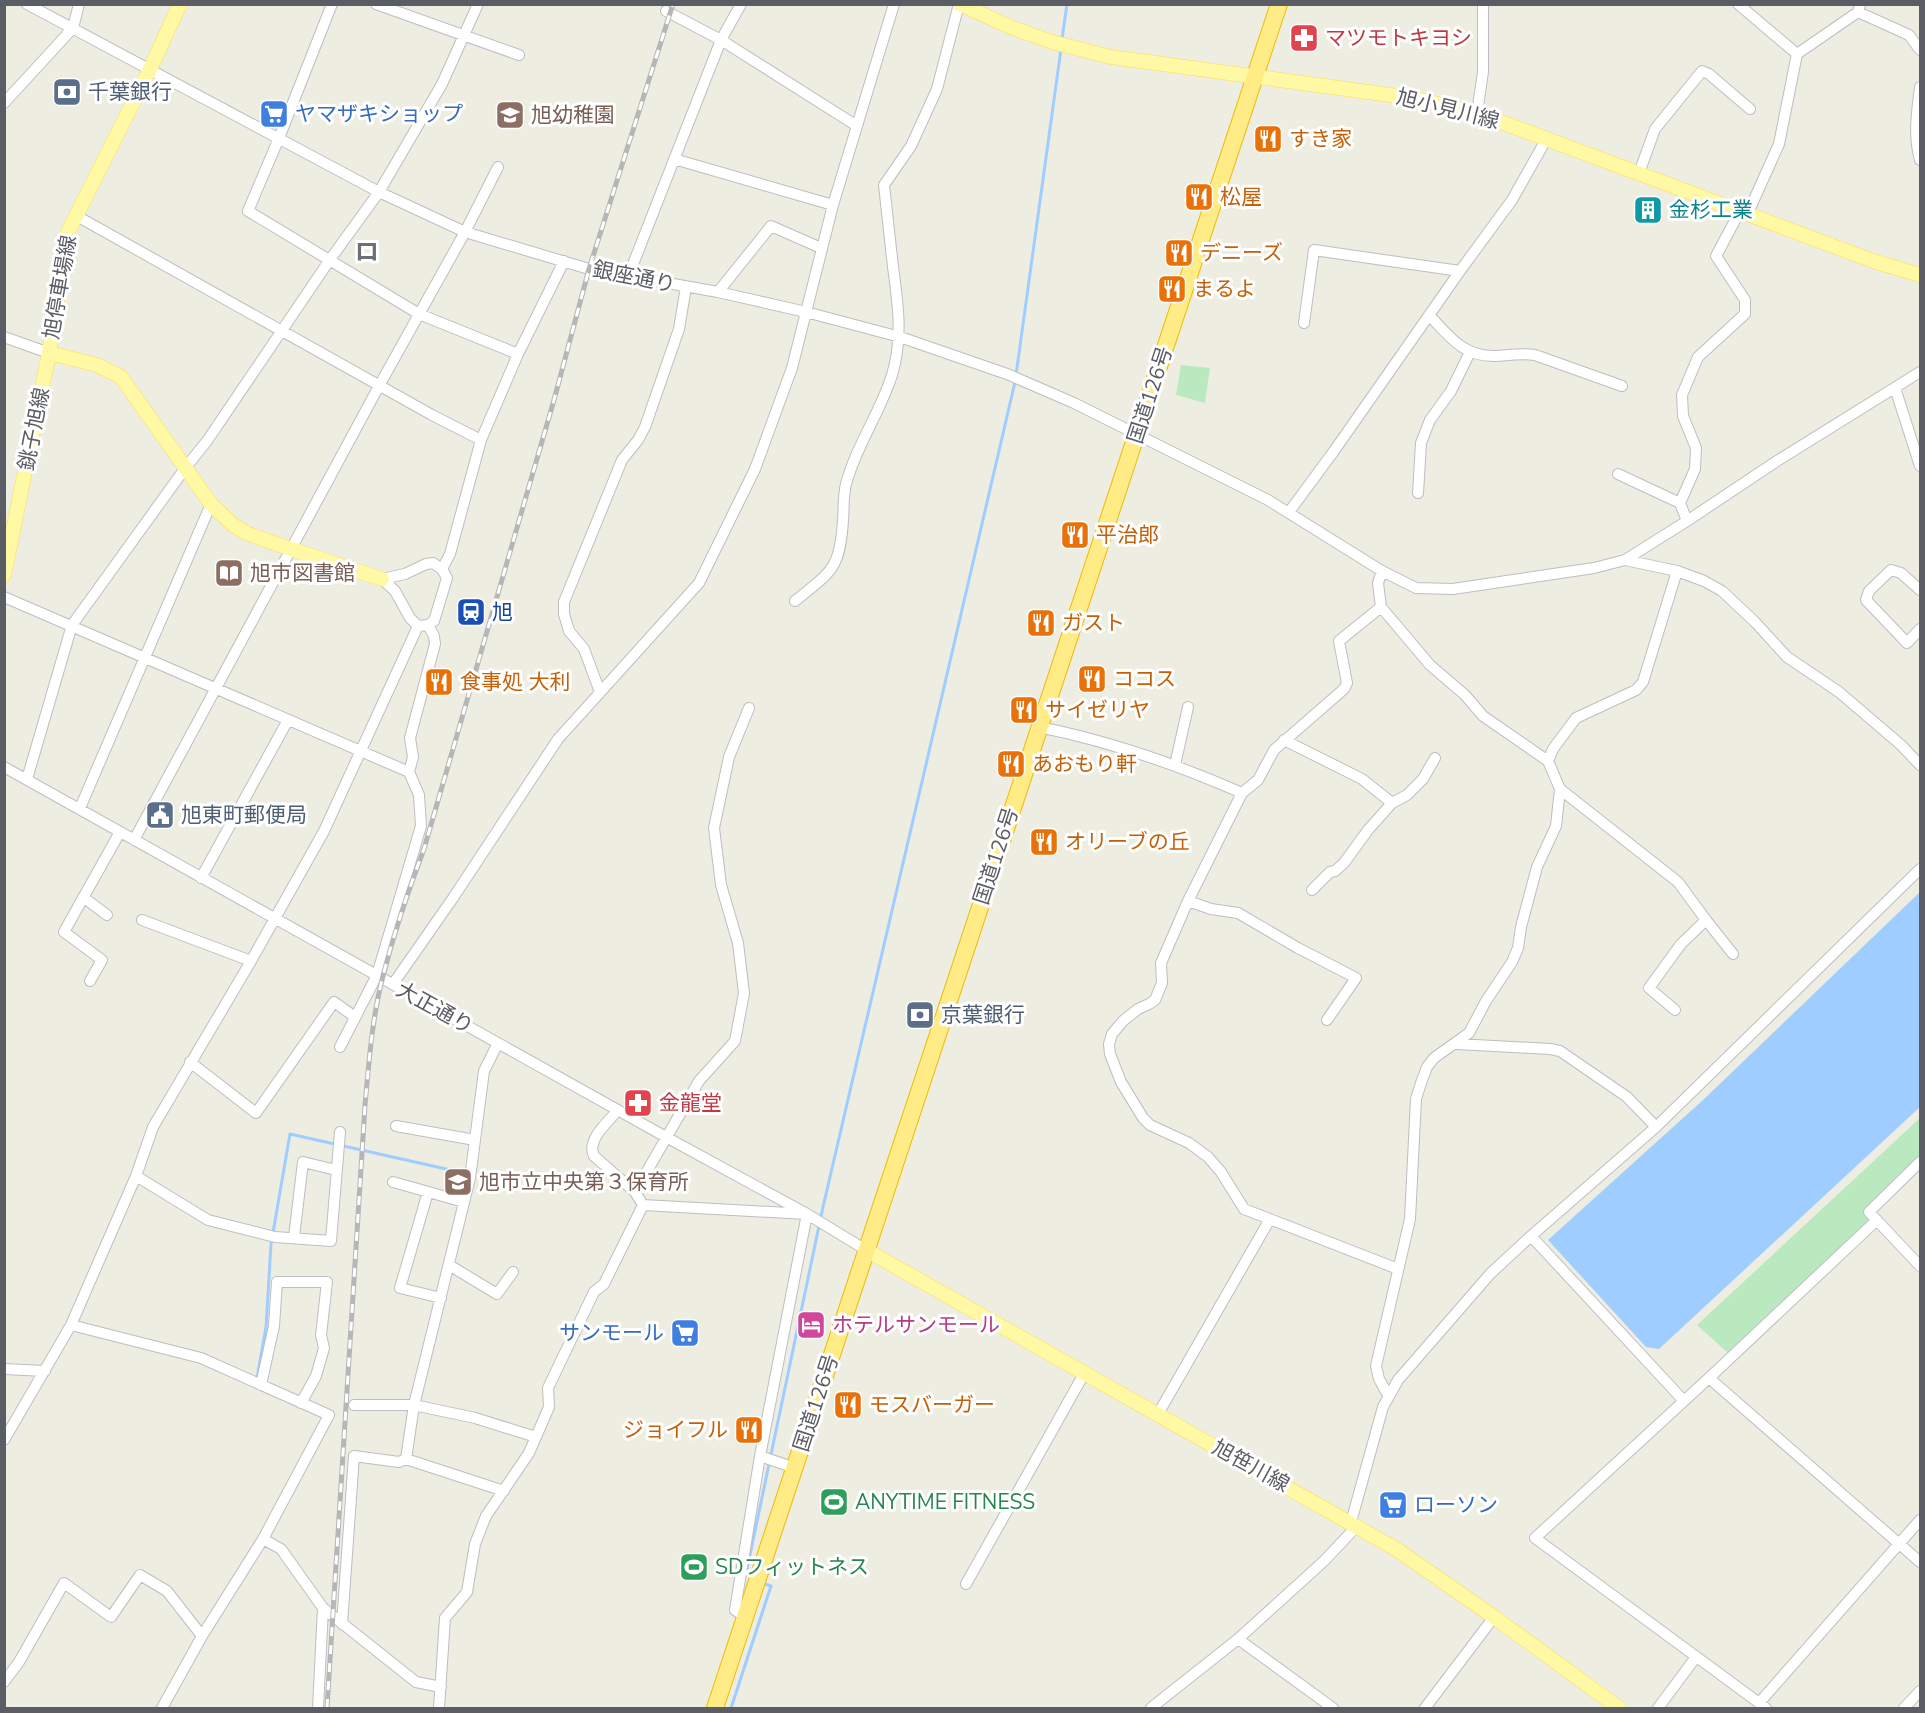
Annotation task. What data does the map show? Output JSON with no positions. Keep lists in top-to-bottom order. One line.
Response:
{"streets":{"highway":["国道126号"],"main road":["旭小見川線","旭停車場線","銚子旭線","旭笹川線"],"street":["銀座通り","大正通り"]},"crossings":[["旭小見川線","国道126号"],["銀座通り","旭停車場線"],["銀座通り","国道126号"],["旭停車場線","銚子旭線"],["国道126号","大正通り"],["国道126号","旭笹川線"],["大正通り","旭笹川線"]],"districts":["ロ"],"places":{"pharmacy":["マツモトキヨシ","金龍堂"],"bank":["千葉銀行","京葉銀行"],"supermarket":["ヤマザキショップ","サンモール","ローソン"],"school or university":["旭幼稚園","旭市立中央第３保育所"],"restaurant":["すき家","松屋","デニーズ","まるよ","平治郎","ガスト","ココス","食事処 大利","サイゼリヤ","あおもり軒","オリーブの丘","モスバーガー","ジョイフル"],"building":["金杉工業"],"library":["旭市図書館"],"station":["旭"],"public building":["旭東町郵便局"],"hotel":["ホテルサンモール"],"sports":["ANYTIME FITNESS","SDフィットネス"]}}
